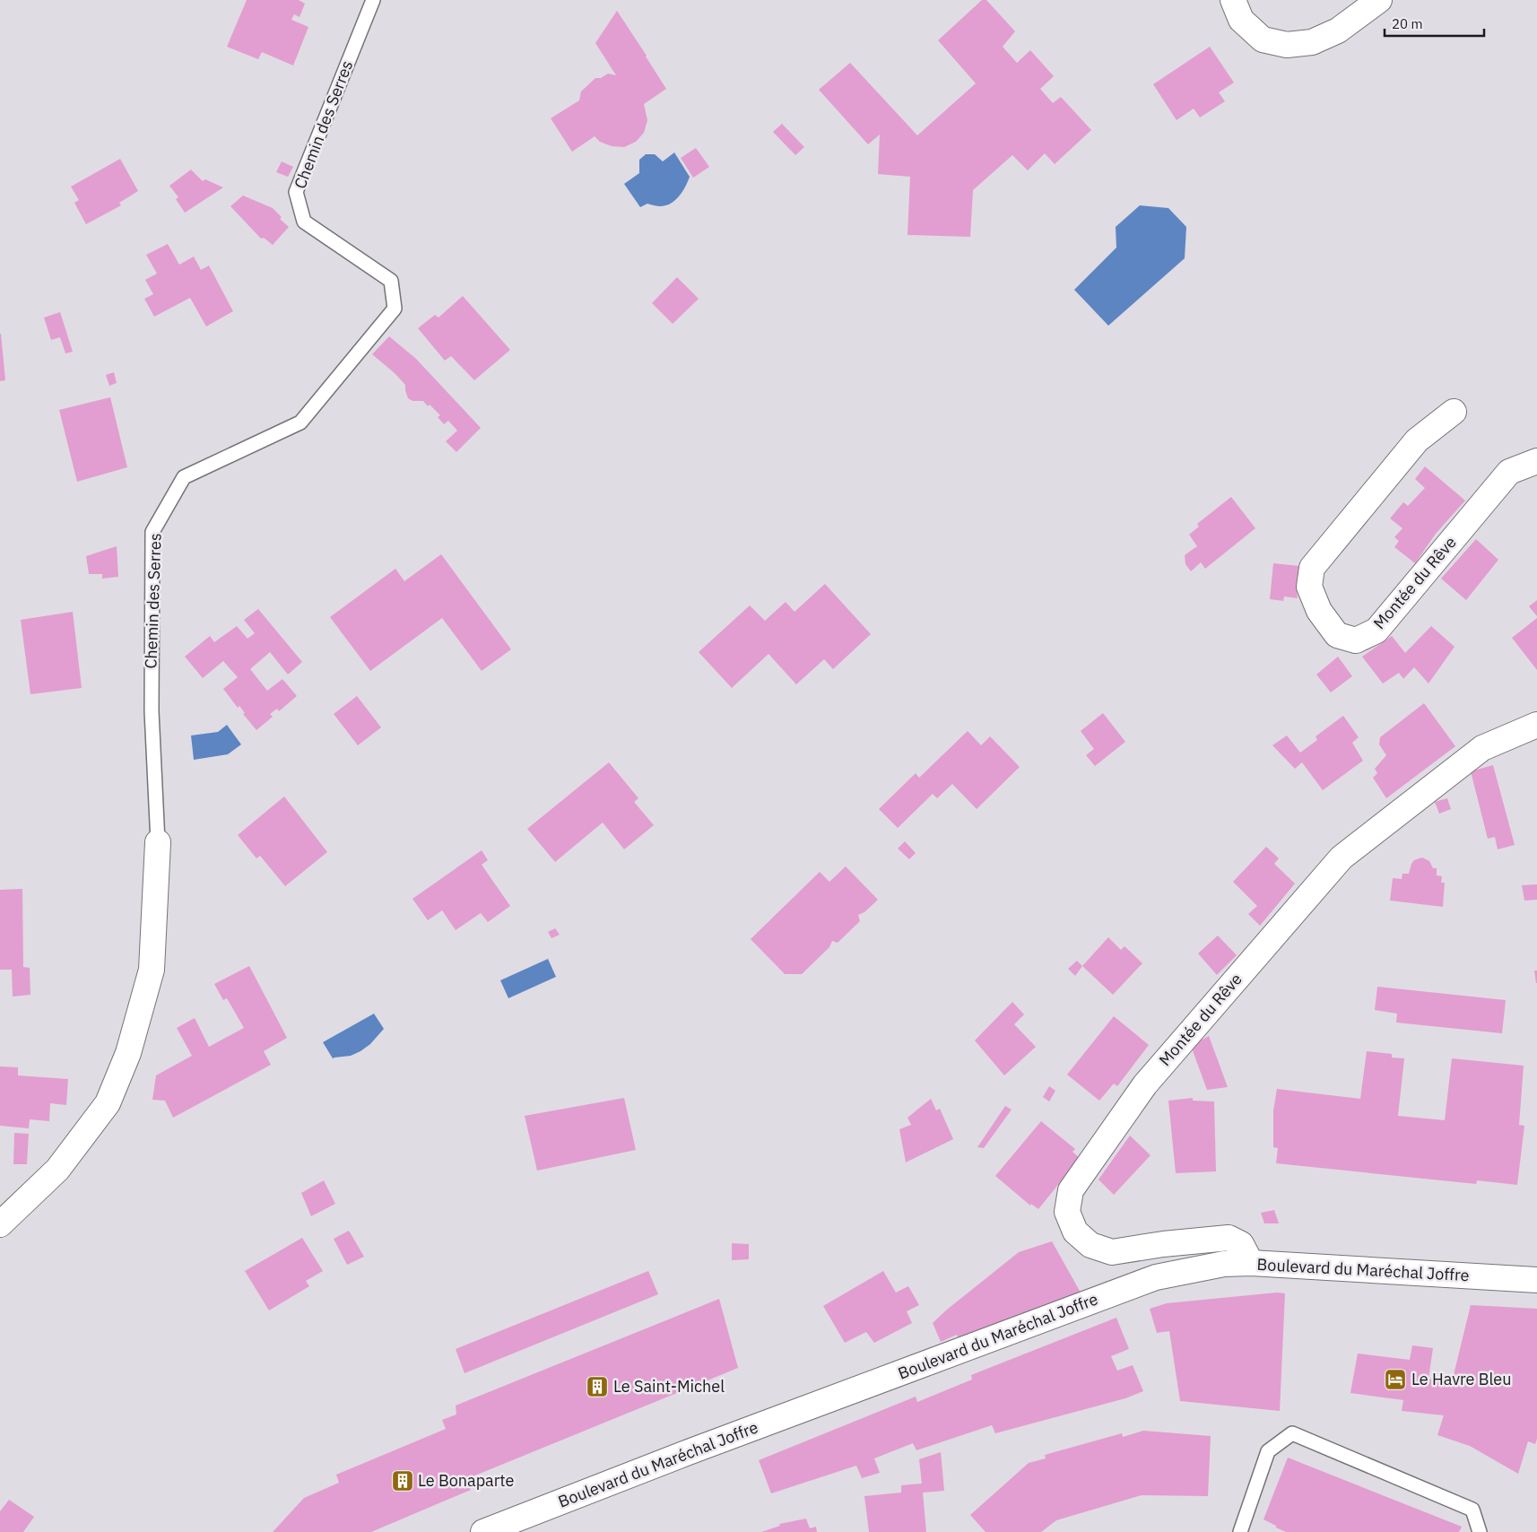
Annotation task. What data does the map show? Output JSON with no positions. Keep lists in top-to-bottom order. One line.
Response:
{"streets":{"street":["Chemin des Serres","Montée du Rêve","Boulevard du Maréchal Joffre"]},"crossings":[["Montée du Rêve","Boulevard du Maréchal Joffre"]],"places":{"hotel":["Le Havre Bleu"],"building":["Le Saint-Michel","Le Bonaparte"]},"scale_bar":"20 m"}
